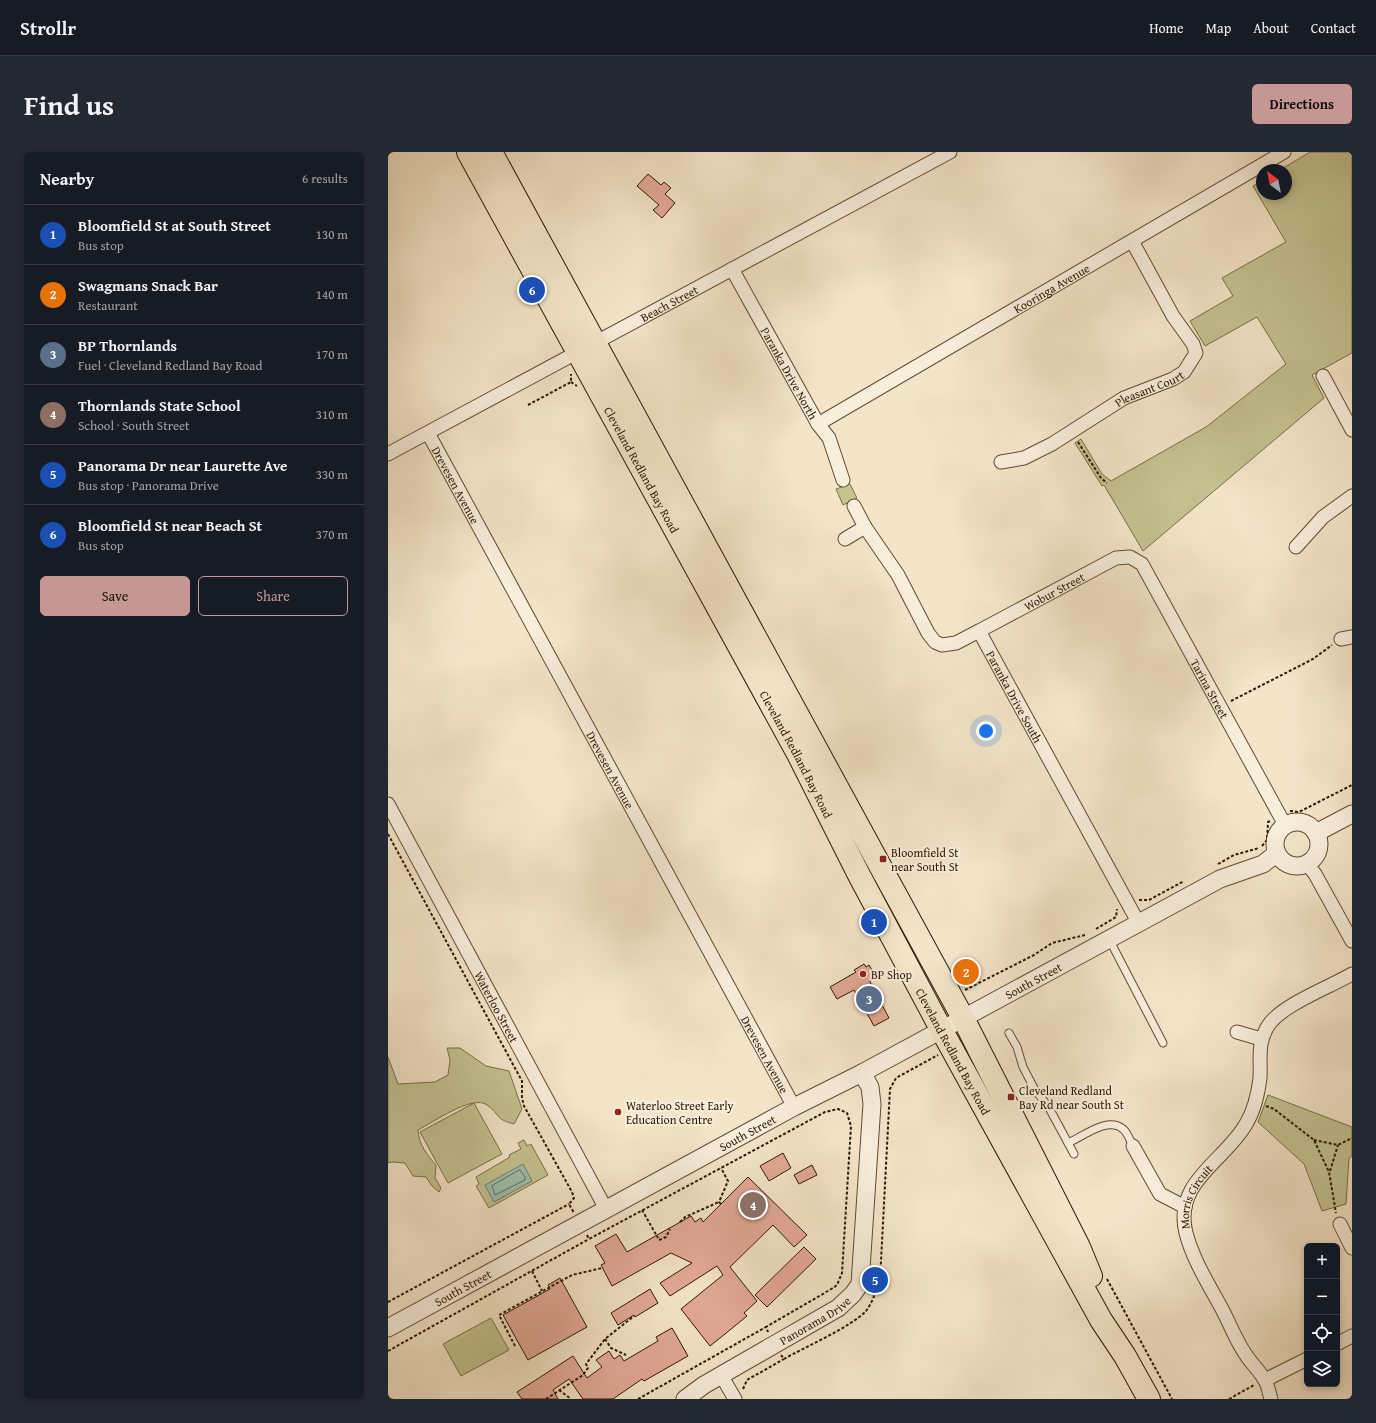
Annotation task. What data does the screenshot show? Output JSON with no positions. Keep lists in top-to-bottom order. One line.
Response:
{"streets":{"highway":["Cleveland Redland Bay Road"],"street":["Kooringa Avenue","Beach Street","Paranka Drive North","Pleasant Court","Drevesen Avenue","Wobur Street","Tarina Street","Paranka Drive South","South Street","Waterloo Street","Morris Circuit","Panorama Drive"]},"crossings":[["Kooringa Avenue","Paranka Drive North"],["Kooringa Avenue","Pleasant Court"],["Beach Street","Paranka Drive North"],["Beach Street","Cleveland Redland Bay Road"],["Beach Street","Drevesen Avenue"],["Cleveland Redland Bay Road","South Street"],["Drevesen Avenue","South Street"],["Wobur Street","Tarina Street"],["Wobur Street","Paranka Drive South"],["Tarina Street","South Street"],["Paranka Drive South","South Street"],["South Street","Waterloo Street"],["South Street","Panorama Drive"]],"places":{"transit":["Bloomfield St near South St","Cleveland Redland Bay Rd near South St"],"other":["BP Shop","Waterloo Street Early Education Centre"]},"north":"top left","page":{"header":"Strollr","nav":["Home","Map","About","Contact"],"title":"Find us","buttons":["Directions",["Save","Share"]],"heading":["Nearby","6 results"],"list":[{"mark":"1","name":"Bloomfield St at South Street","note":"Bus stop","value":"130 m"},{"mark":"2","name":"Swagmans Snack Bar","note":"Restaurant","value":"140 m"},{"mark":"3","name":"BP Thornlands","note":"Fuel · Cleveland Redland Bay Road","value":"170 m"},{"mark":"4","name":"Thornlands State School","note":"School · South Street","value":"310 m"},{"mark":"5","name":"Panorama Dr near Laurette Ave","note":"Bus stop · Panorama Drive","value":"330 m"},{"mark":"6","name":"Bloomfield St near Beach St","note":"Bus stop","value":"370 m"}],"pins":["6","1","2","3","4","5"],"map_buttons":["+","−"]}}
